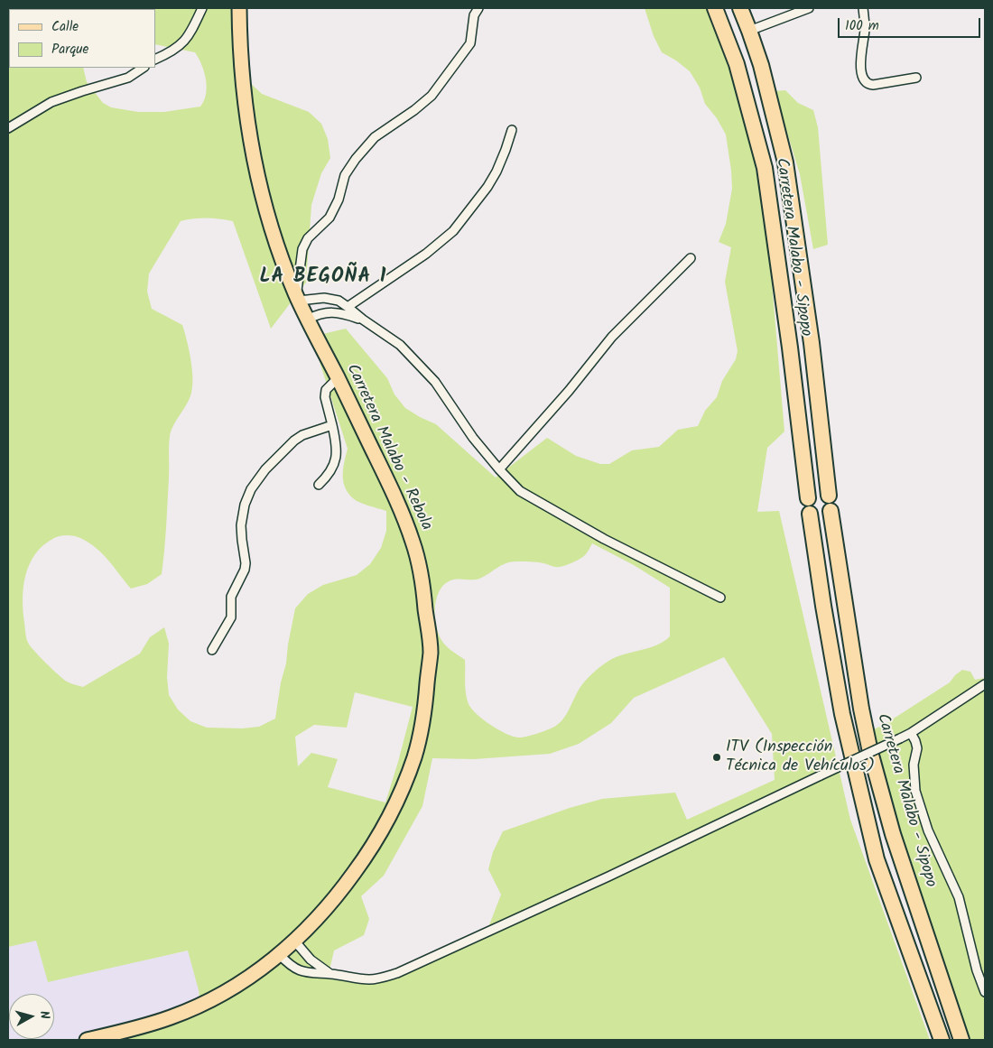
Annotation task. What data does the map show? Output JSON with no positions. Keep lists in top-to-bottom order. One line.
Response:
{"streets":{"highway":["Carretera Malabo - Sipopo"],"main road":["Carretera Malabo - Rebola"]},"districts":["LA BEGOÑA 1"],"places":["ITV (Inspección Técnica de Vehículos)"],"legend":["Calle","Parque"],"scale_bar":"100 m","north":"right"}
